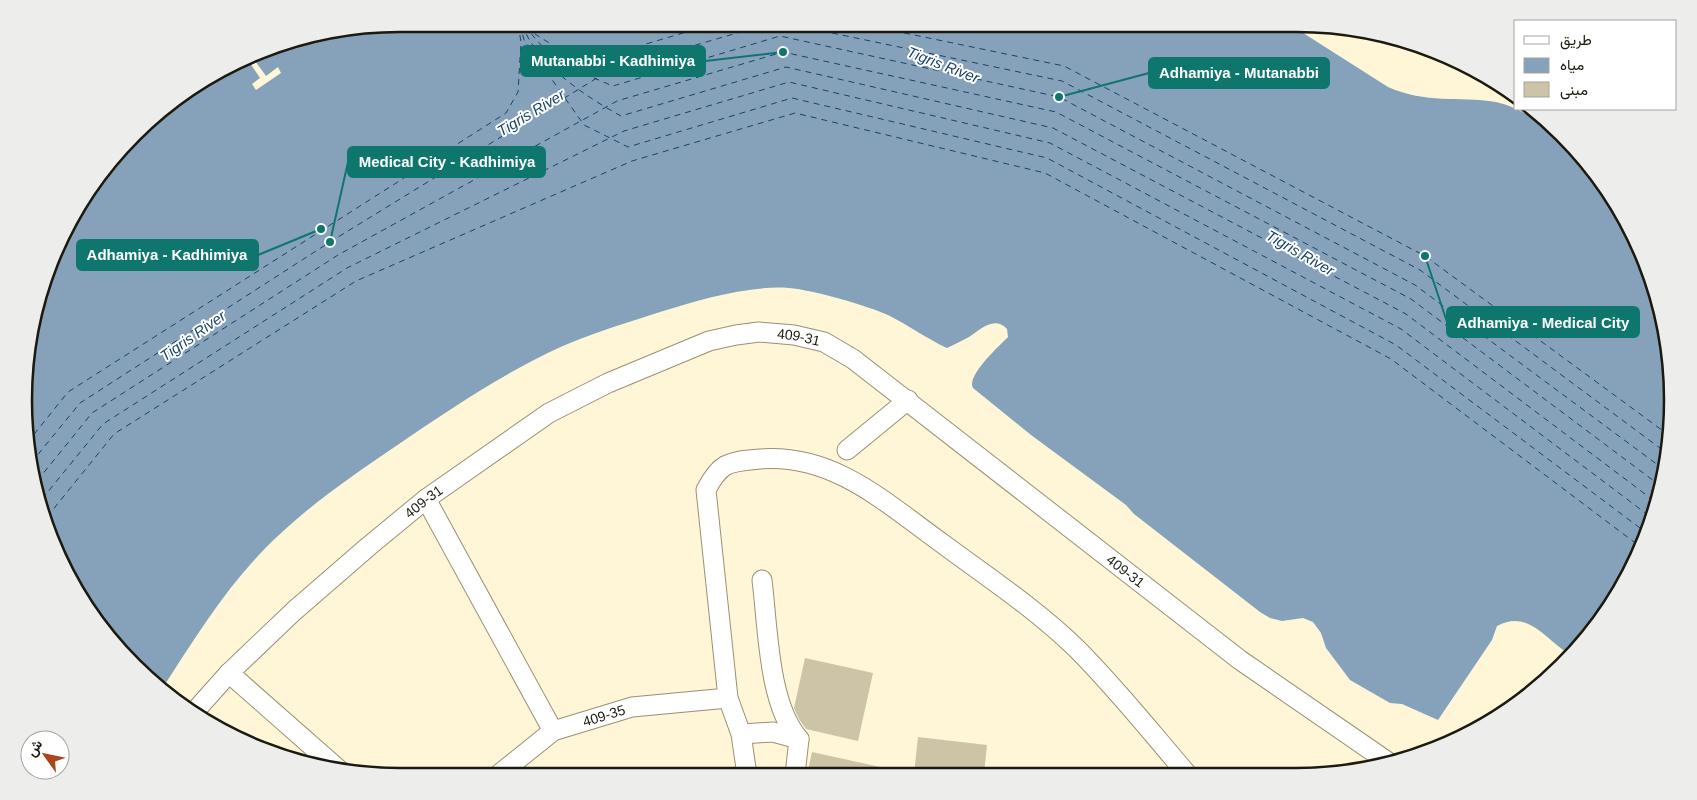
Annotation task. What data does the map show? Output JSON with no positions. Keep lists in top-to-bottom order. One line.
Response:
{"streets":{"street":["409-31","409-35"]},"water":["Tigris River"],"places":["Mutanabbi - Kadhimiya","Adhamiya - Mutanabbi","Adhamiya - Kadhimiya","Medical City - Kadhimiya","Adhamiya - Medical City"],"legend":["طريق","مياه","مبنى"],"north":"top left"}
